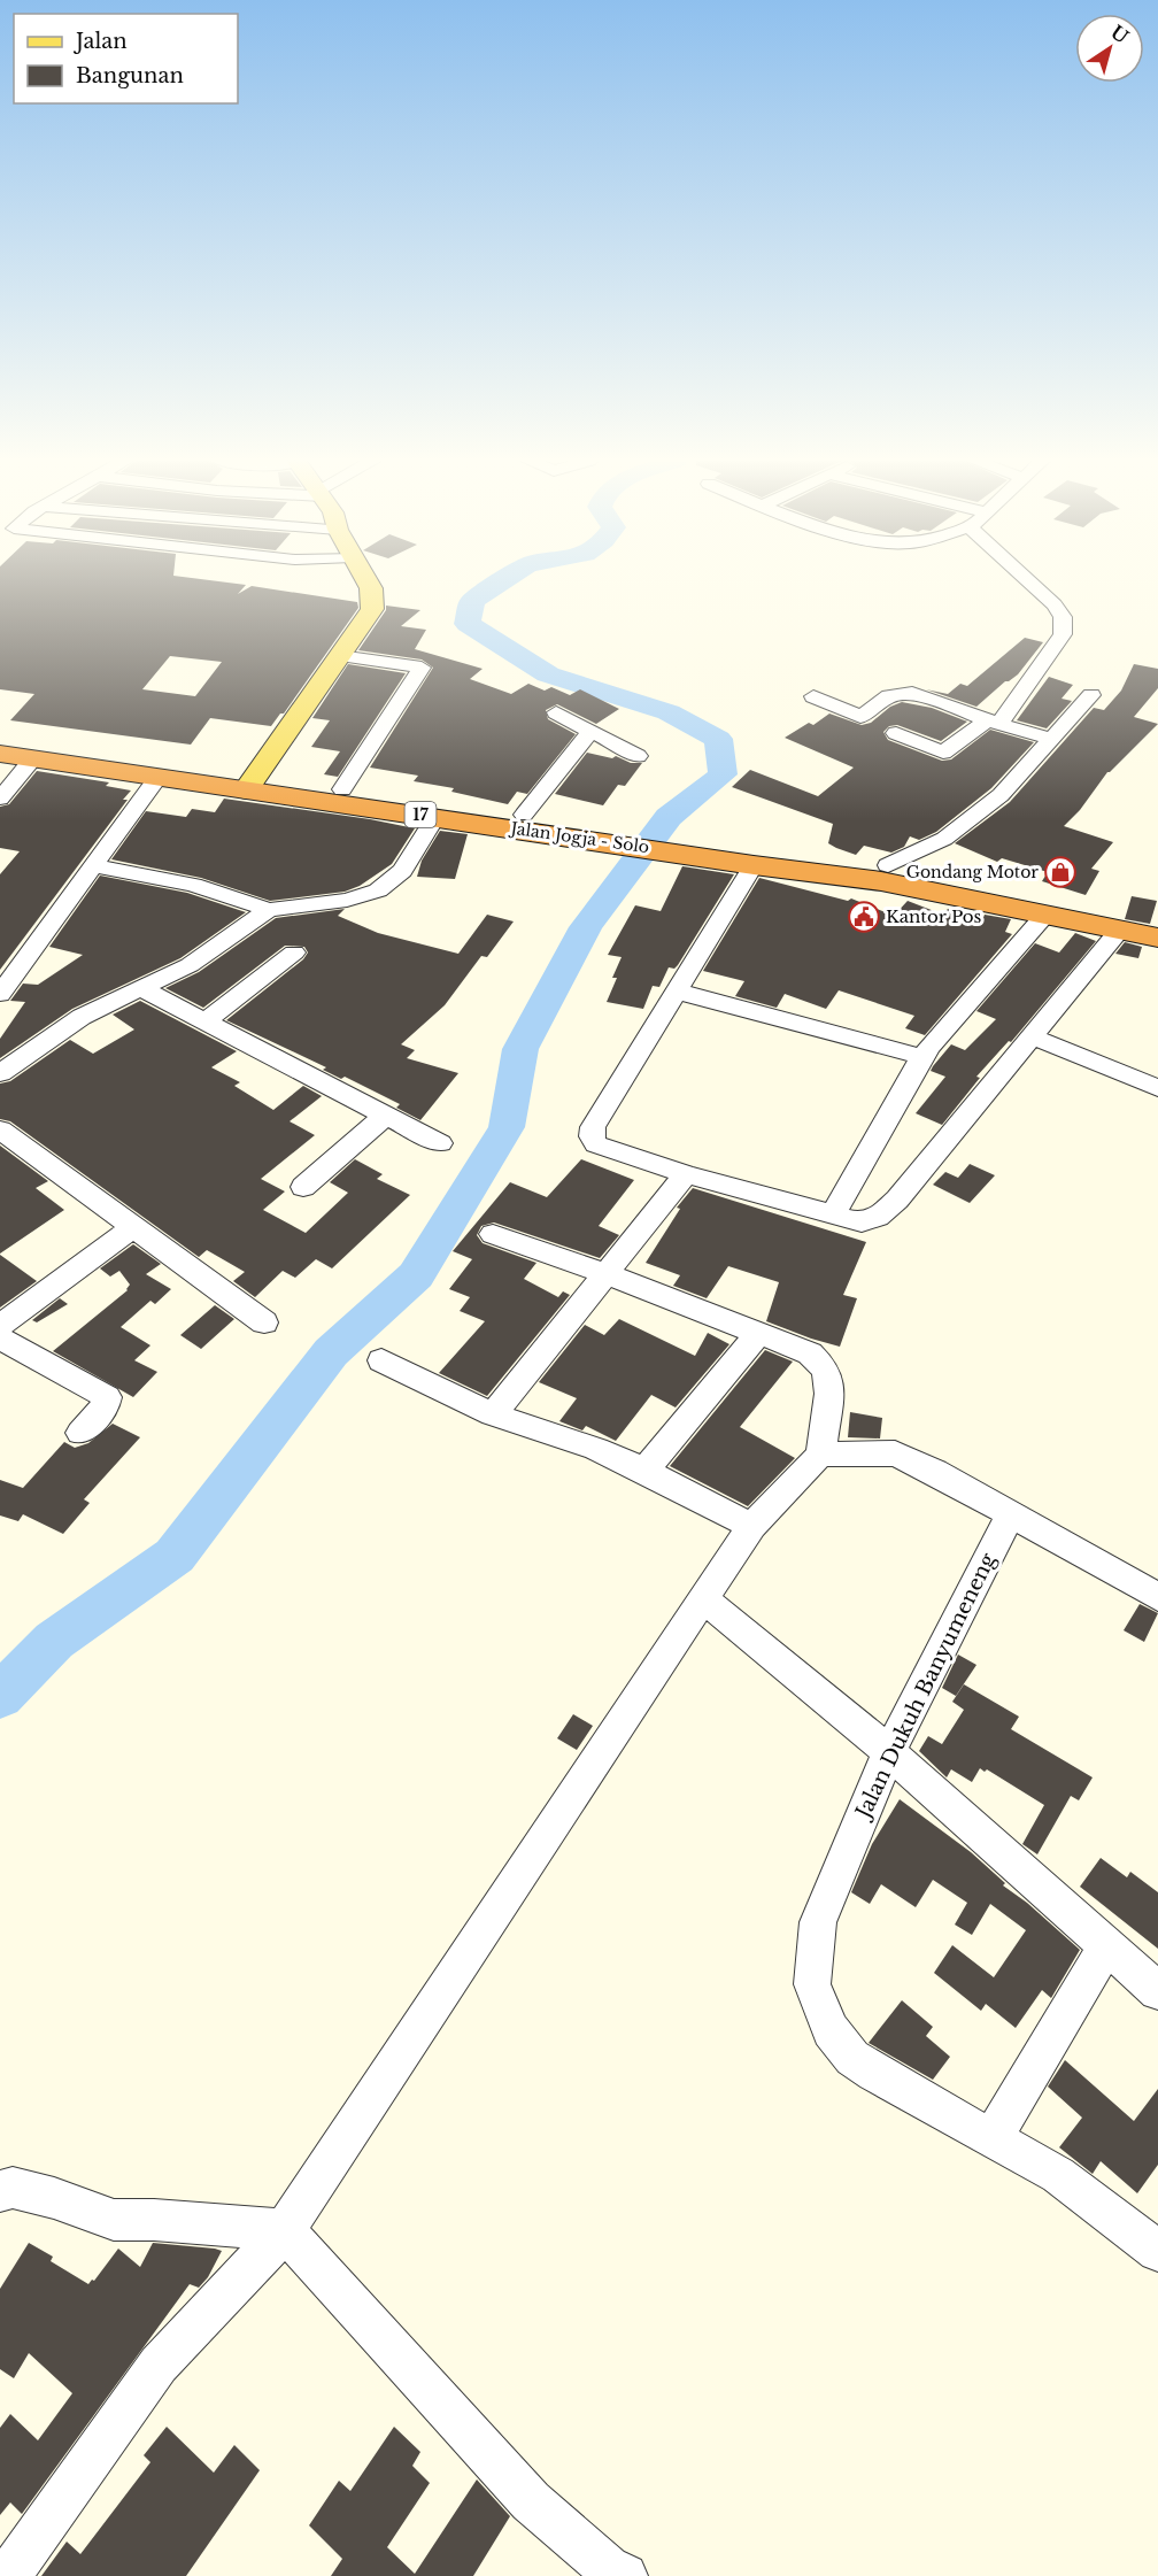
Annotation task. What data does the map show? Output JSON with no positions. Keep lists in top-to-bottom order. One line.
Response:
{"streets":{"highway":["17","Jalan Jogja - Solo"],"street":["Jalan Dukuh Banyumeneng"]},"places":{"shop":["Gondang Motor"],"public building":["Kantor Pos"]},"legend":["Jalan","Bangunan"],"north":"top right"}
